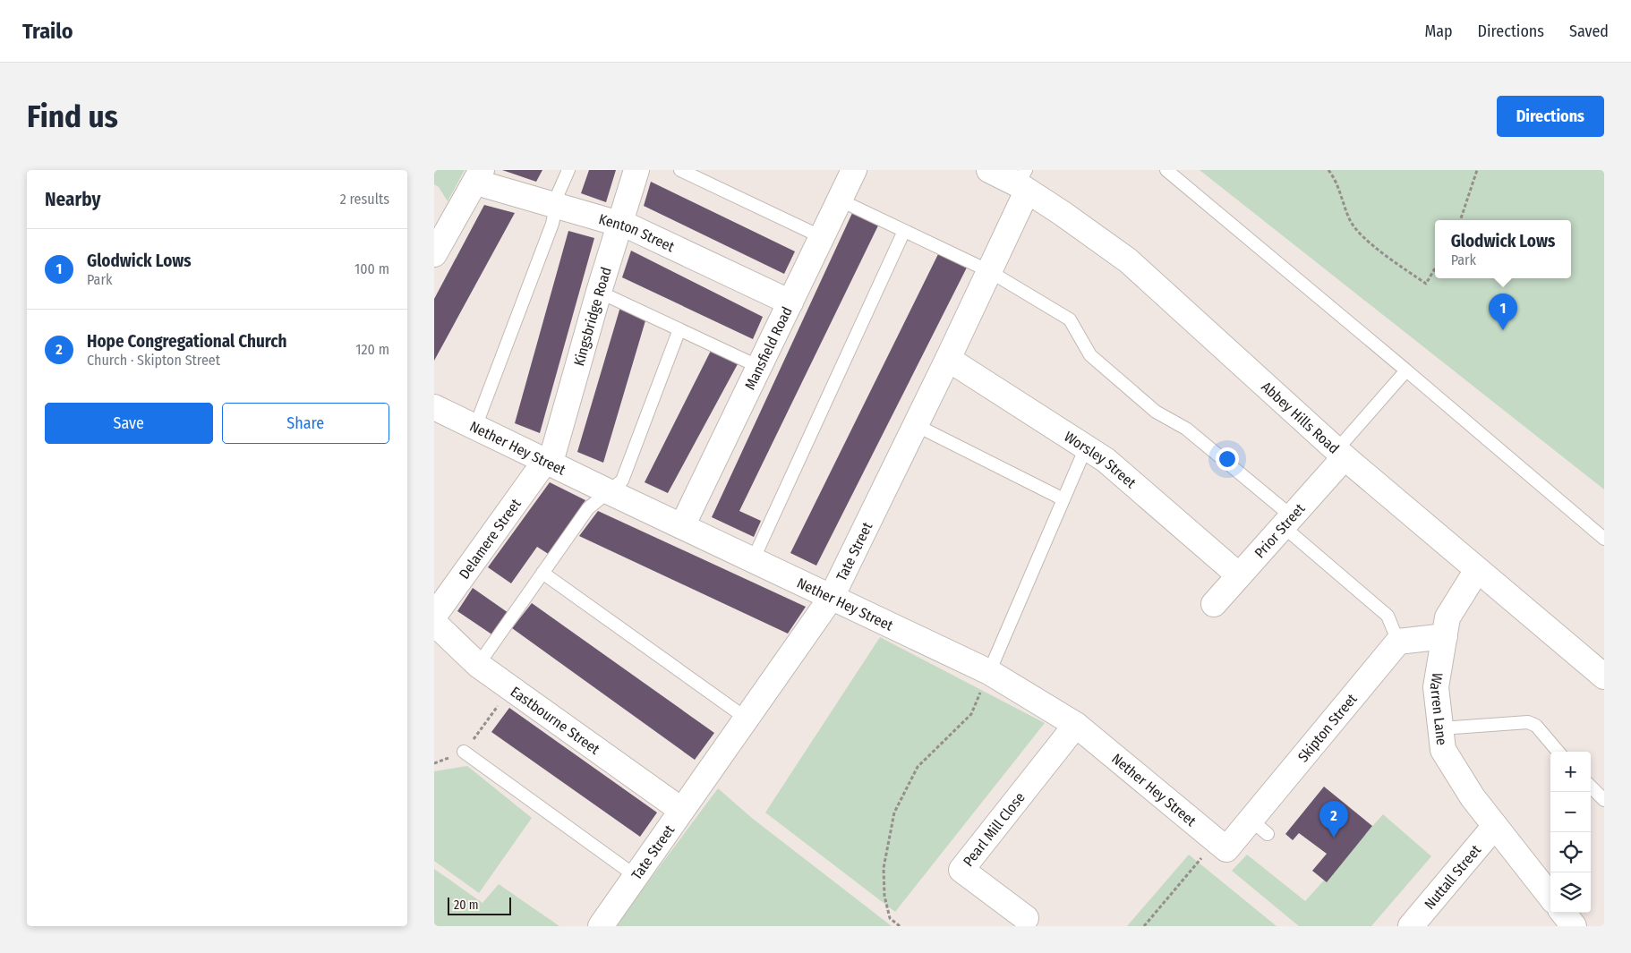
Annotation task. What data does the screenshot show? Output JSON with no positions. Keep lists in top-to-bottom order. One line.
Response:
{"streets":{"street":["Kenton Street","Kingsbridge Road","Mansfield Road","Abbey Hills Road","Nether Hey Street","Worsley Street","Prior Street","Delamere Street","Tate Street","Warren Lane","Eastbourne Street","Skipton Street","Pearl Mill Close","Nuttall Street"]},"crossings":[["Kenton Street","Kingsbridge Road"],["Kenton Street","Mansfield Road"],["Kingsbridge Road","Nether Hey Street"],["Kingsbridge Road","Delamere Street"],["Mansfield Road","Nether Hey Street"],["Abbey Hills Road","Prior Street"],["Abbey Hills Road","Tate Street"],["Abbey Hills Road","Warren Lane"],["Nether Hey Street","Delamere Street"],["Nether Hey Street","Tate Street"],["Nether Hey Street","Skipton Street"],["Nether Hey Street","Pearl Mill Close"],["Worsley Street","Prior Street"],["Worsley Street","Tate Street"],["Tate Street","Eastbourne Street"],["Warren Lane","Nuttall Street"]],"scale_bar":"20 m","page":{"header":"Trailo","nav":["Map","Directions","Saved"],"buttons":["Directions",["Save","Share"]],"title":"Find us","heading":["Nearby","2 results"],"popup":["Glodwick Lows","Park"],"list":[{"mark":"1","name":"Glodwick Lows","note":"Park","value":"100 m"},{"mark":"2","name":"Hope Congregational Church","note":"Church · Skipton Street","value":"120 m"}],"pins":["1","2"],"map_buttons":["+","−"],"scale":"20 m"}}
